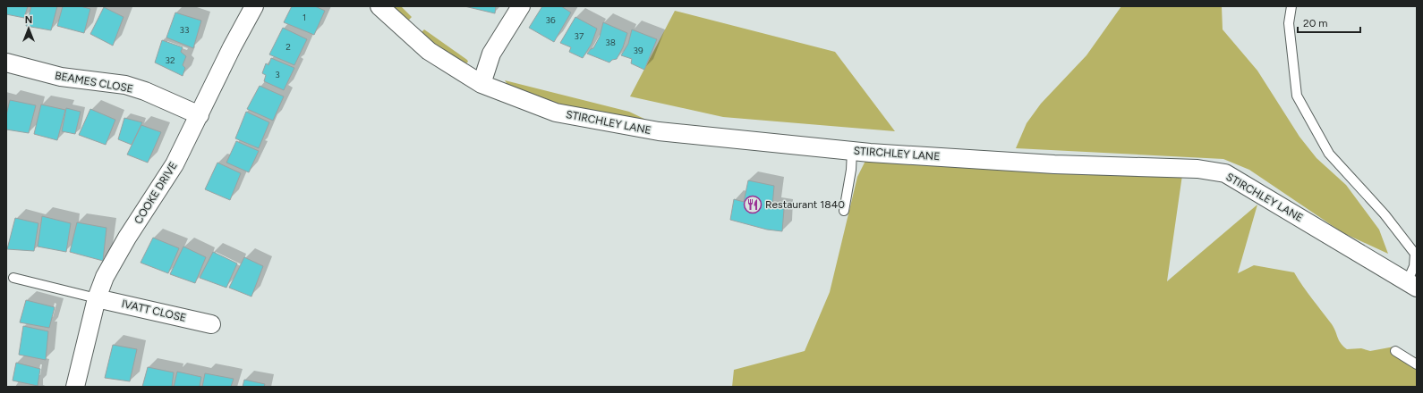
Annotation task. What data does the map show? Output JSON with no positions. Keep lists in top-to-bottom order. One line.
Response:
{"streets":{"street":["BEAMES CLOSE","STIRCHLEY LANE","COOKE DRIVE","IVATT CLOSE"]},"crossings":[["BEAMES CLOSE","COOKE DRIVE"],["COOKE DRIVE","IVATT CLOSE"]],"places":{"restaurant":["Restaurant 1840"]},"house_numbers":["1","36","33","37","38","2","39","32","3"],"scale_bar":"20 m","north":"top"}
